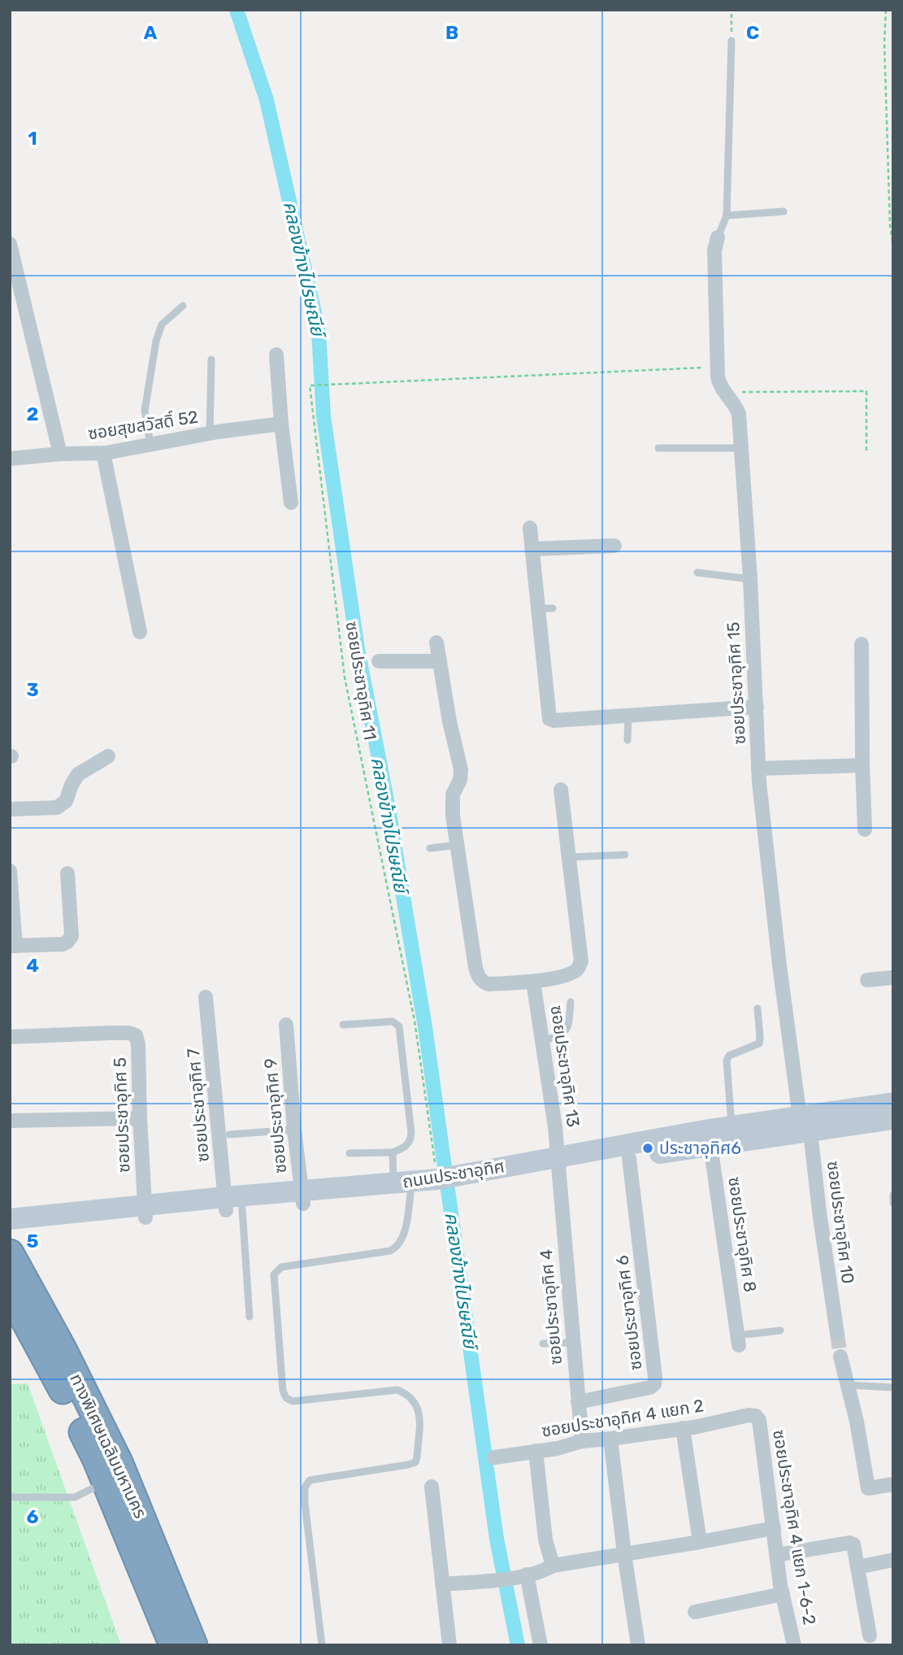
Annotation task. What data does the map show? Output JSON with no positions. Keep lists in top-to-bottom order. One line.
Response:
{"streets":{"highway":["ทางพิเศษเฉลิมมหานคร"],"main road":["ถนนประชาอุทิศ"],"street":["ซอยสุขสวัสดิ์ 52","ซอยประชาอุทิศ 15","ซอยประชาอุทิศ 13","ซอยประชาอุทิศ 7","ซอยประชาอุทิศ 5","ซอยประชาอุทิศ 9","ซอยประชาอุทิศ 10","ซอยประชาอุทิศ 8","ซอยประชาอุทิศ 4","ซอยประชาอุทิศ 6","ซอยประชาอุทิศ 4 แยก 2","ซอยประชาอุทิศ 4 แยก 1-6-2"],"path":["ซอยประชาอุทิศ 11"]},"crossings":[["ซอยประชาอุทิศ 11","ซอยประชาอุทิศ 15"],["ซอยประชาอุทิศ 11","ถนนประชาอุทิศ"],["ซอยประชาอุทิศ 15","ถนนประชาอุทิศ"],["ซอยประชาอุทิศ 15","ซอยประชาอุทิศ 10"],["ซอยประชาอุทิศ 13","ถนนประชาอุทิศ"],["ซอยประชาอุทิศ 13","ซอยประชาอุทิศ 4"],["ซอยประชาอุทิศ 7","ถนนประชาอุทิศ"],["ซอยประชาอุทิศ 5","ถนนประชาอุทิศ"],["ซอยประชาอุทิศ 9","ถนนประชาอุทิศ"],["ถนนประชาอุทิศ","ซอยประชาอุทิศ 10"],["ถนนประชาอุทิศ","ซอยประชาอุทิศ 8"],["ถนนประชาอุทิศ","ซอยประชาอุทิศ 4"],["ถนนประชาอุทิศ","ซอยประชาอุทิศ 6"],["ซอยประชาอุทิศ 4","ซอยประชาอุทิศ 6"],["ซอยประชาอุทิศ 4","ซอยประชาอุทิศ 4 แยก 2"],["ซอยประชาอุทิศ 4 แยก 2","ซอยประชาอุทิศ 4 แยก 1-6-2"]],"water":["คลองข้างไปรษณีย์"],"places":["ประชาอุทิศ6"],"grid":{"columns":["A","B","C"],"rows":["1","2","3","4","5","6"]}}
